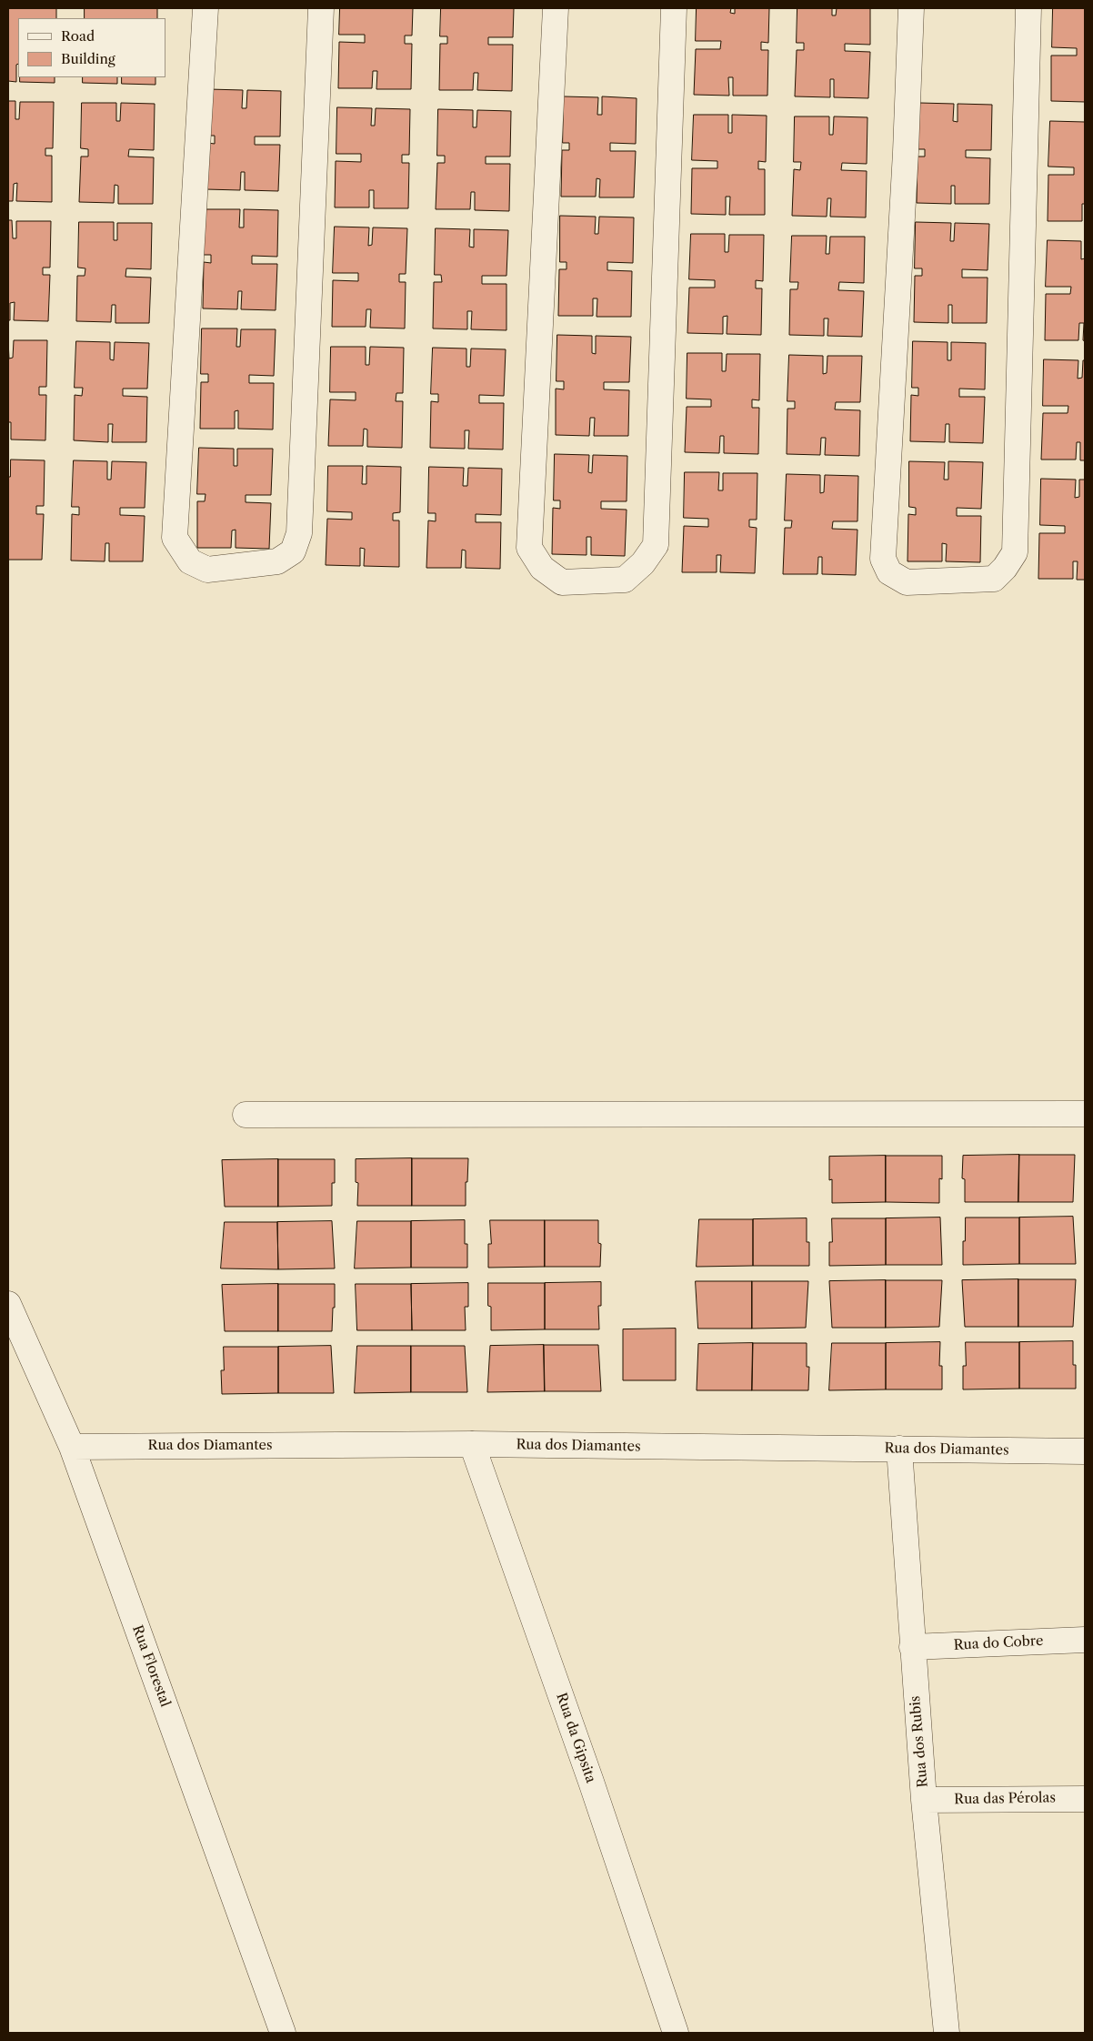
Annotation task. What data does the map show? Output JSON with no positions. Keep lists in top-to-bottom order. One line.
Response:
{"streets":{"street":["Rua dos Diamantes","Rua do Cobre","Rua Florestal","Rua da Gipsita","Rua dos Rubis","Rua das Pérolas"]},"crossings":[["Rua dos Diamantes","Rua Florestal"],["Rua dos Diamantes","Rua da Gipsita"],["Rua dos Diamantes","Rua dos Rubis"],["Rua do Cobre","Rua dos Rubis"],["Rua dos Rubis","Rua das Pérolas"]],"legend":["Road","Building"]}
